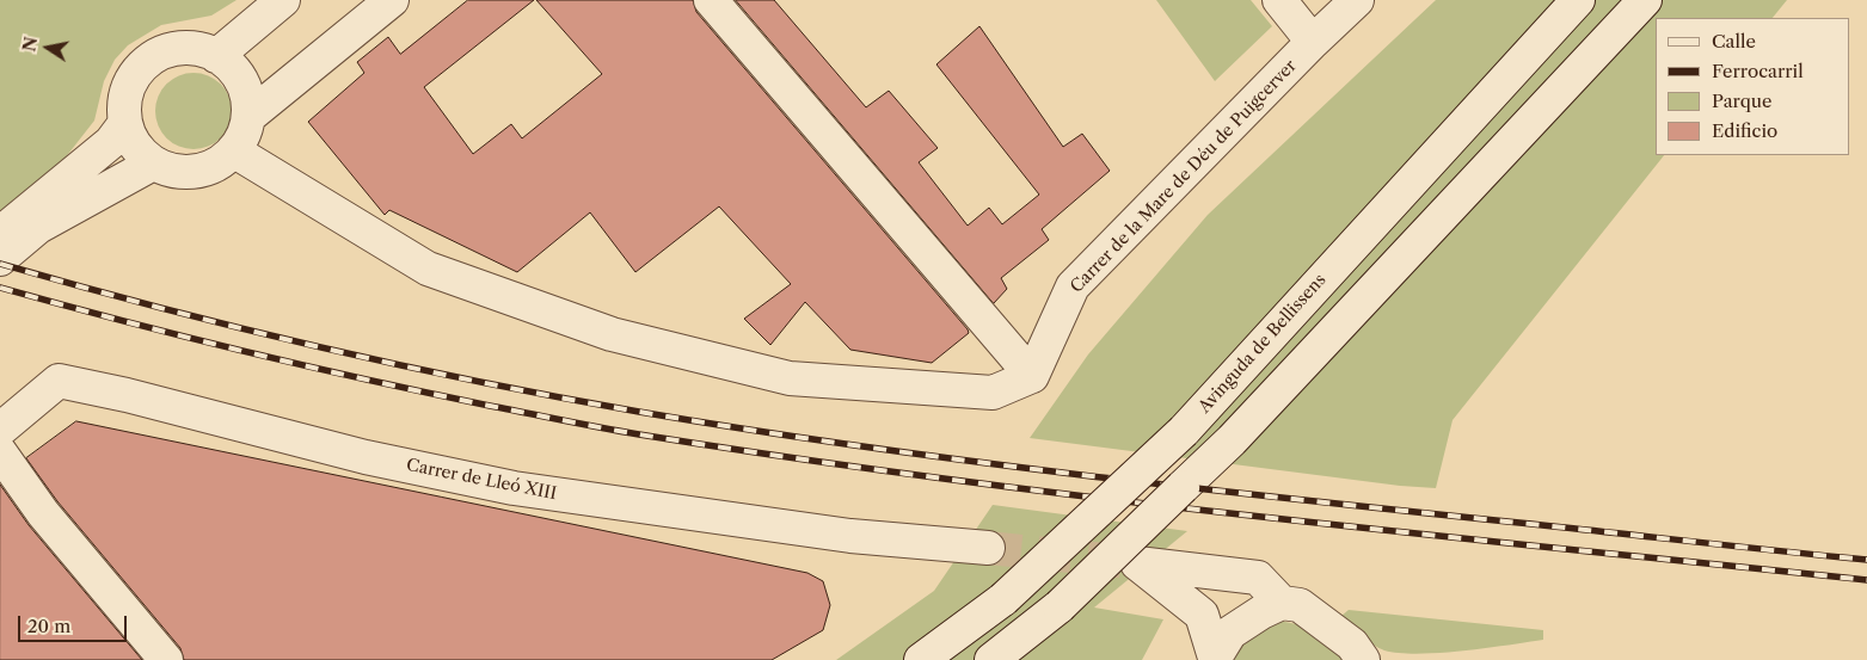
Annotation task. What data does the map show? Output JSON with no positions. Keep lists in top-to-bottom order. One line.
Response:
{"streets":{"street":["Carrer de la Mare de Déu de Puigcerver","Avinguda de Bellissens","Carrer de Lleó XIII"]},"legend":["Calle","Ferrocarril","Parque","Edificio"],"scale_bar":"20 m","north":"left"}
